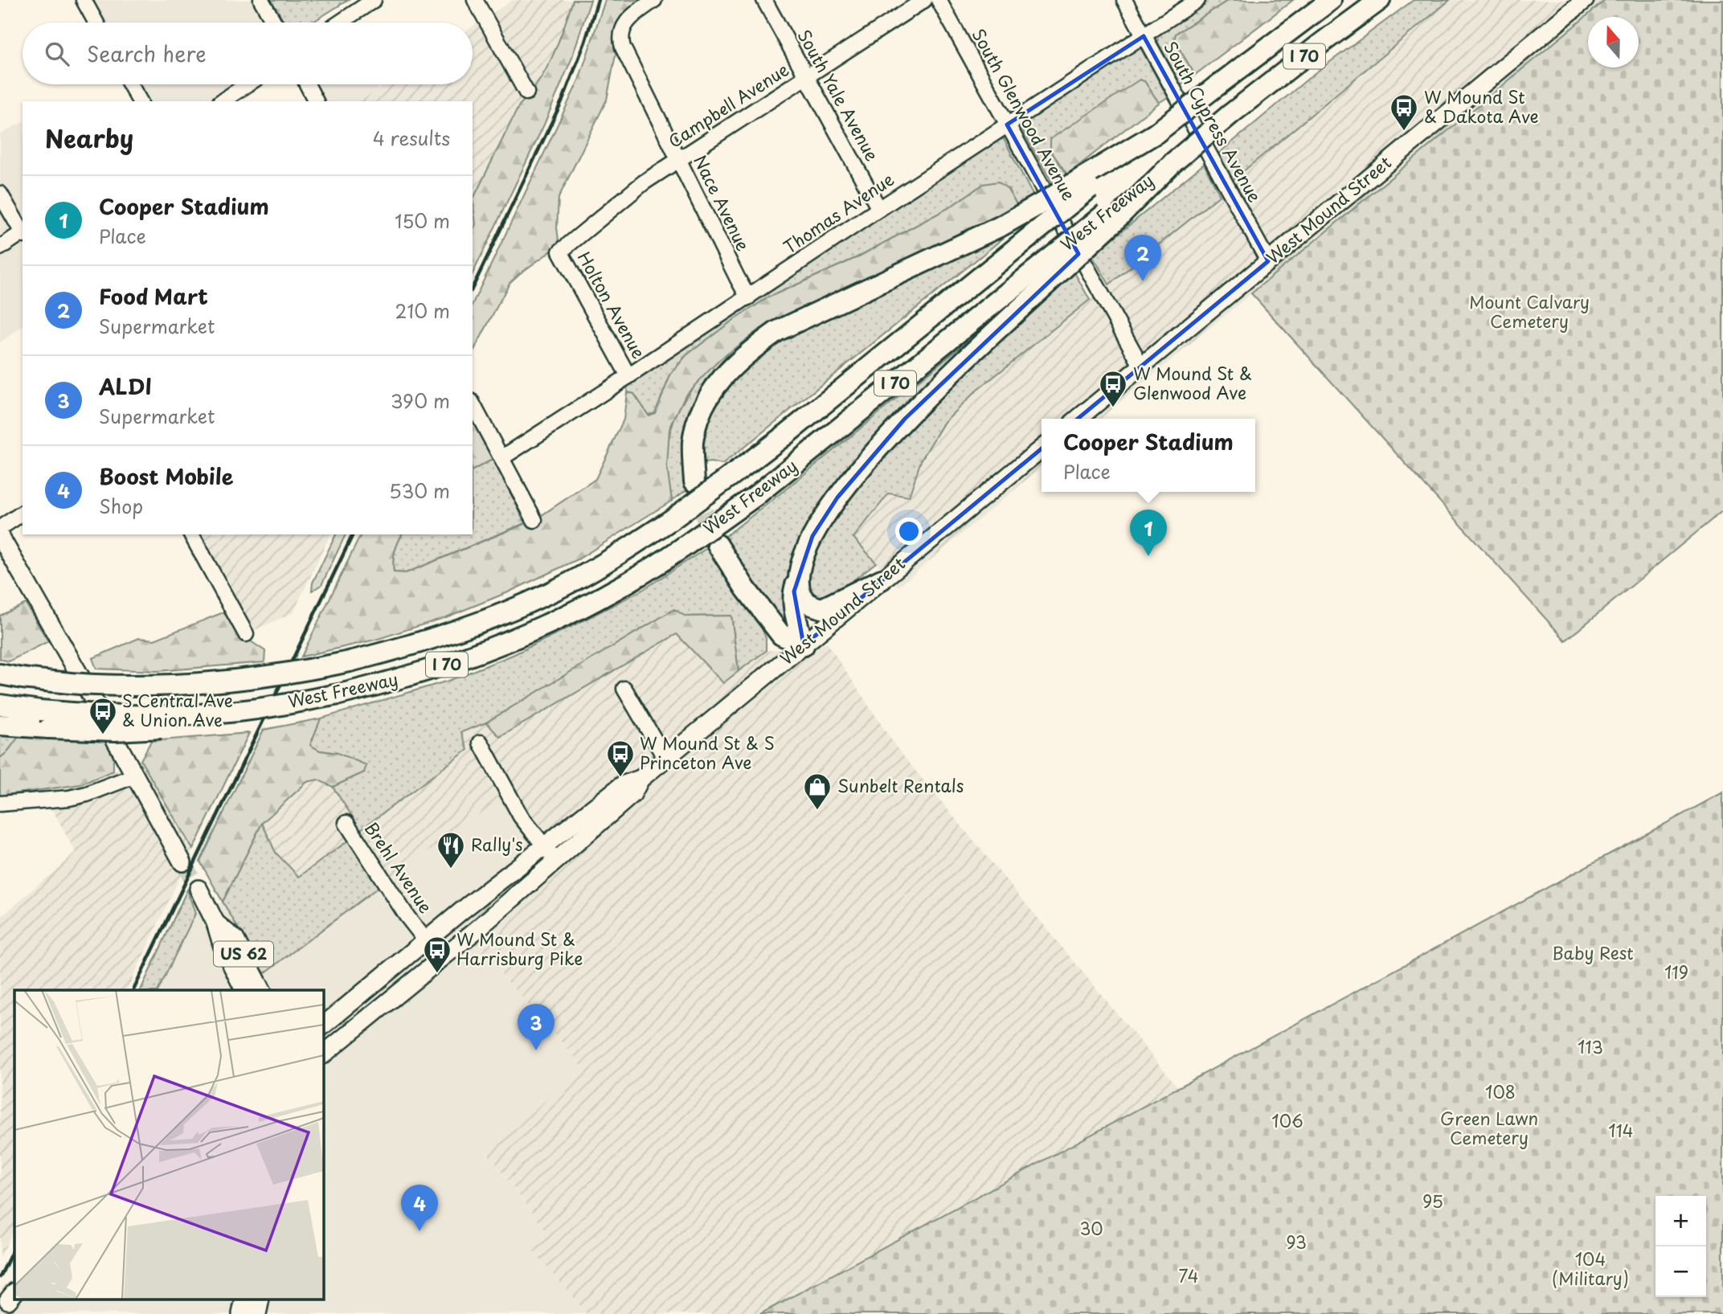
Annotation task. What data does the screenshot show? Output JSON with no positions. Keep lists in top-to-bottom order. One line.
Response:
{"streets":{"highway":["I 70","West Freeway"],"main road":["West Mound Street","US 62"],"street":["South Yale Avenue","Campbell Avenue","South Glenwood Avenue","South Cypress Avenue","Nace Avenue","Thomas Avenue","Holton Avenue","Brehl Avenue"]},"crossings":[["I 70","West Freeway"],["South Yale Avenue","Campbell Avenue"],["South Yale Avenue","Thomas Avenue"],["Campbell Avenue","Nace Avenue"],["Campbell Avenue","Holton Avenue"],["South Glenwood Avenue","West Mound Street"],["South Glenwood Avenue","Thomas Avenue"],["South Cypress Avenue","West Mound Street"],["South Cypress Avenue","Thomas Avenue"],["Nace Avenue","Thomas Avenue"],["West Mound Street","Brehl Avenue"],["Thomas Avenue","Holton Avenue"]],"parks":["Mount Calvary Cemetery","Baby Rest","119","113","108","Green Lawn Cemetery","106","114","95","30","93","104 (Military)","74"],"places":{"bus stop":["W Mound St & Dakota Ave","W Mound St & Glenwood Ave","S Central Ave & Union Ave","W Mound St & S Princeton Ave","W Mound St & Harrisburg Pike"],"shop":["Sunbelt Rentals"],"restaurant":["Rally's"]},"north":"top","page":{"search":"Search here","heading":["Nearby","4 results"],"list":[{"mark":"1","name":"Cooper Stadium","note":"Place","value":"150 m"},{"mark":"2","name":"Food Mart","note":"Supermarket","value":"210 m"},{"mark":"3","name":"ALDI","note":"Supermarket","value":"390 m"},{"mark":"4","name":"Boost Mobile","note":"Shop","value":"530 m"}],"pins":["2","1","3","4"],"popup":["Cooper Stadium","Place"],"map_buttons":["+","−"]}}
